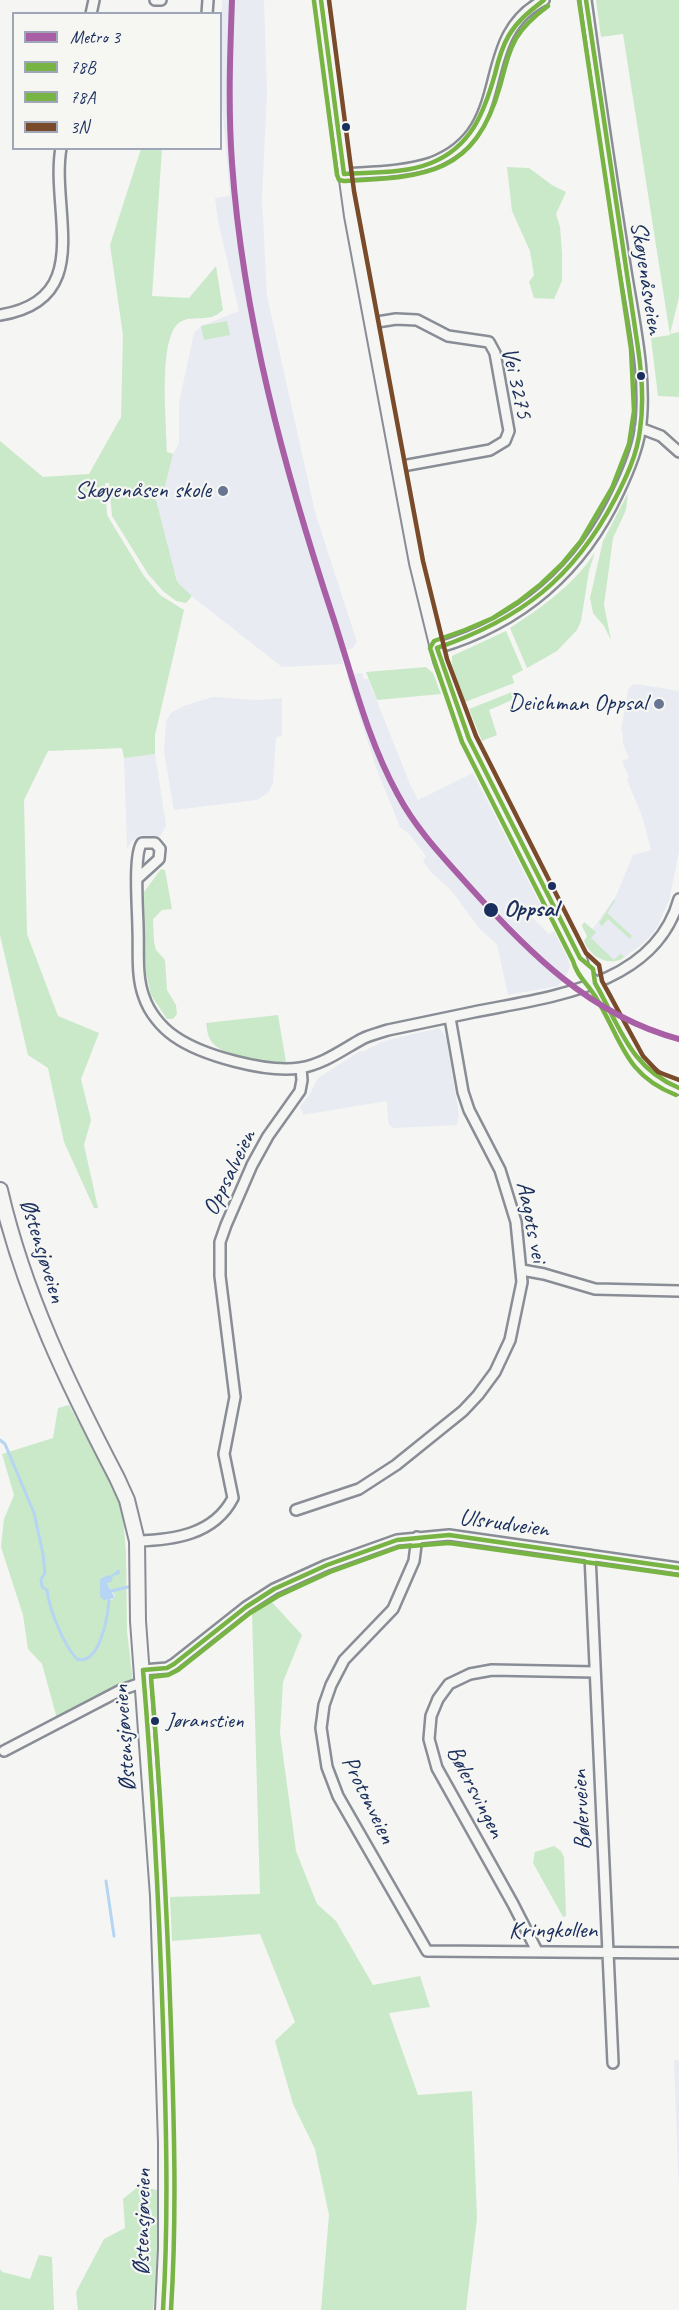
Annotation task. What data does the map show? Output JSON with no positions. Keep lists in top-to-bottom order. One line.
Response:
{"streets":{"main road":["Østensjøveien"],"street":["Skøyenåsveien","Vei 3275","Oppsalveien","Aagots vei","Ulsrudveien","Bølersvingen","Protonveien","Bølerveien","Kringkollen"]},"crossings":[["Oppsalveien","Østensjøveien"],["Østensjøveien","Ulsrudveien"],["Ulsrudveien","Protonveien"],["Ulsrudveien","Bølerveien"],["Bølersvingen","Bølerveien"],["Bølersvingen","Kringkollen"],["Protonveien","Kringkollen"],["Bølerveien","Kringkollen"]],"places":["Skøyenåsen skole","Deichman Oppsal","Oppsal","Jøranstien"],"lines":["metro line 3","transit line 78B","transit line 3N","transit line 78A"],"legend":["Metro 3","78B","78A","3N"]}
